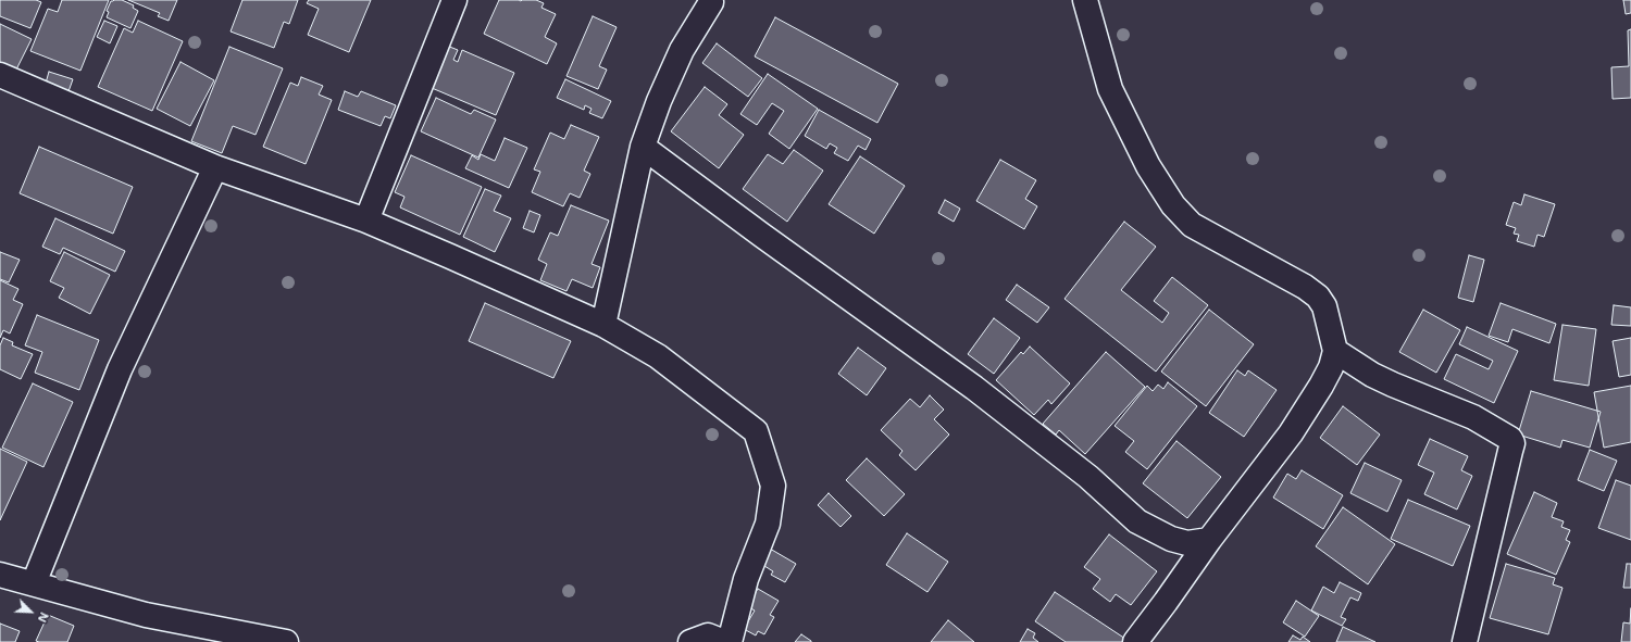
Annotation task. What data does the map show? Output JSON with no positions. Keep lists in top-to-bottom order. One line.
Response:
{"north":"bottom right"}
